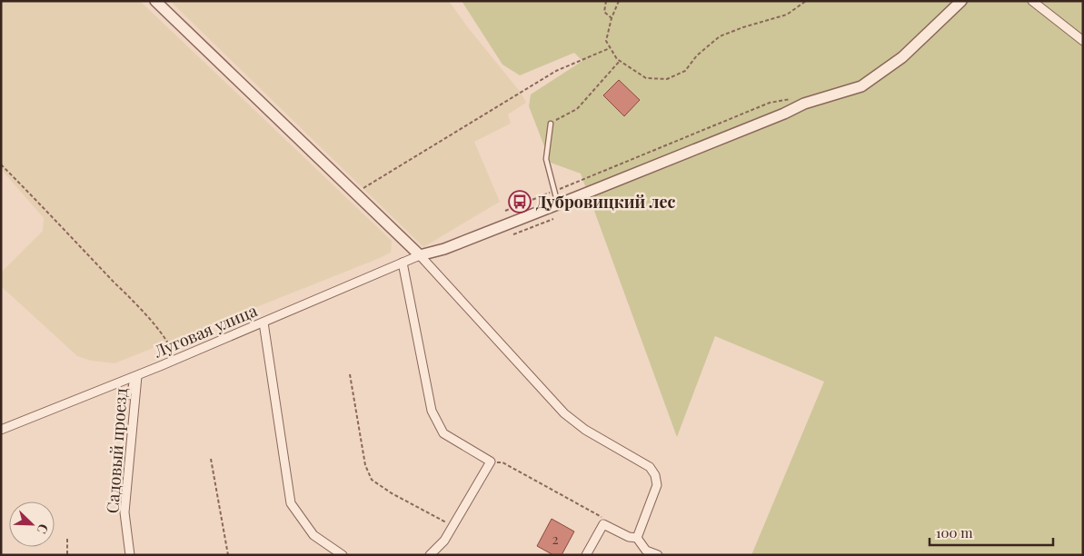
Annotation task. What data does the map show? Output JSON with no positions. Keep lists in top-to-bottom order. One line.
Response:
{"streets":{"street":["Луговая улица","Садовый проезд"]},"crossings":[["Луговая улица","Садовый проезд"]],"places":{"bus stop":["Дубровицкий лес"]},"house_numbers":["2"],"scale_bar":"100 m","north":"bottom right"}
